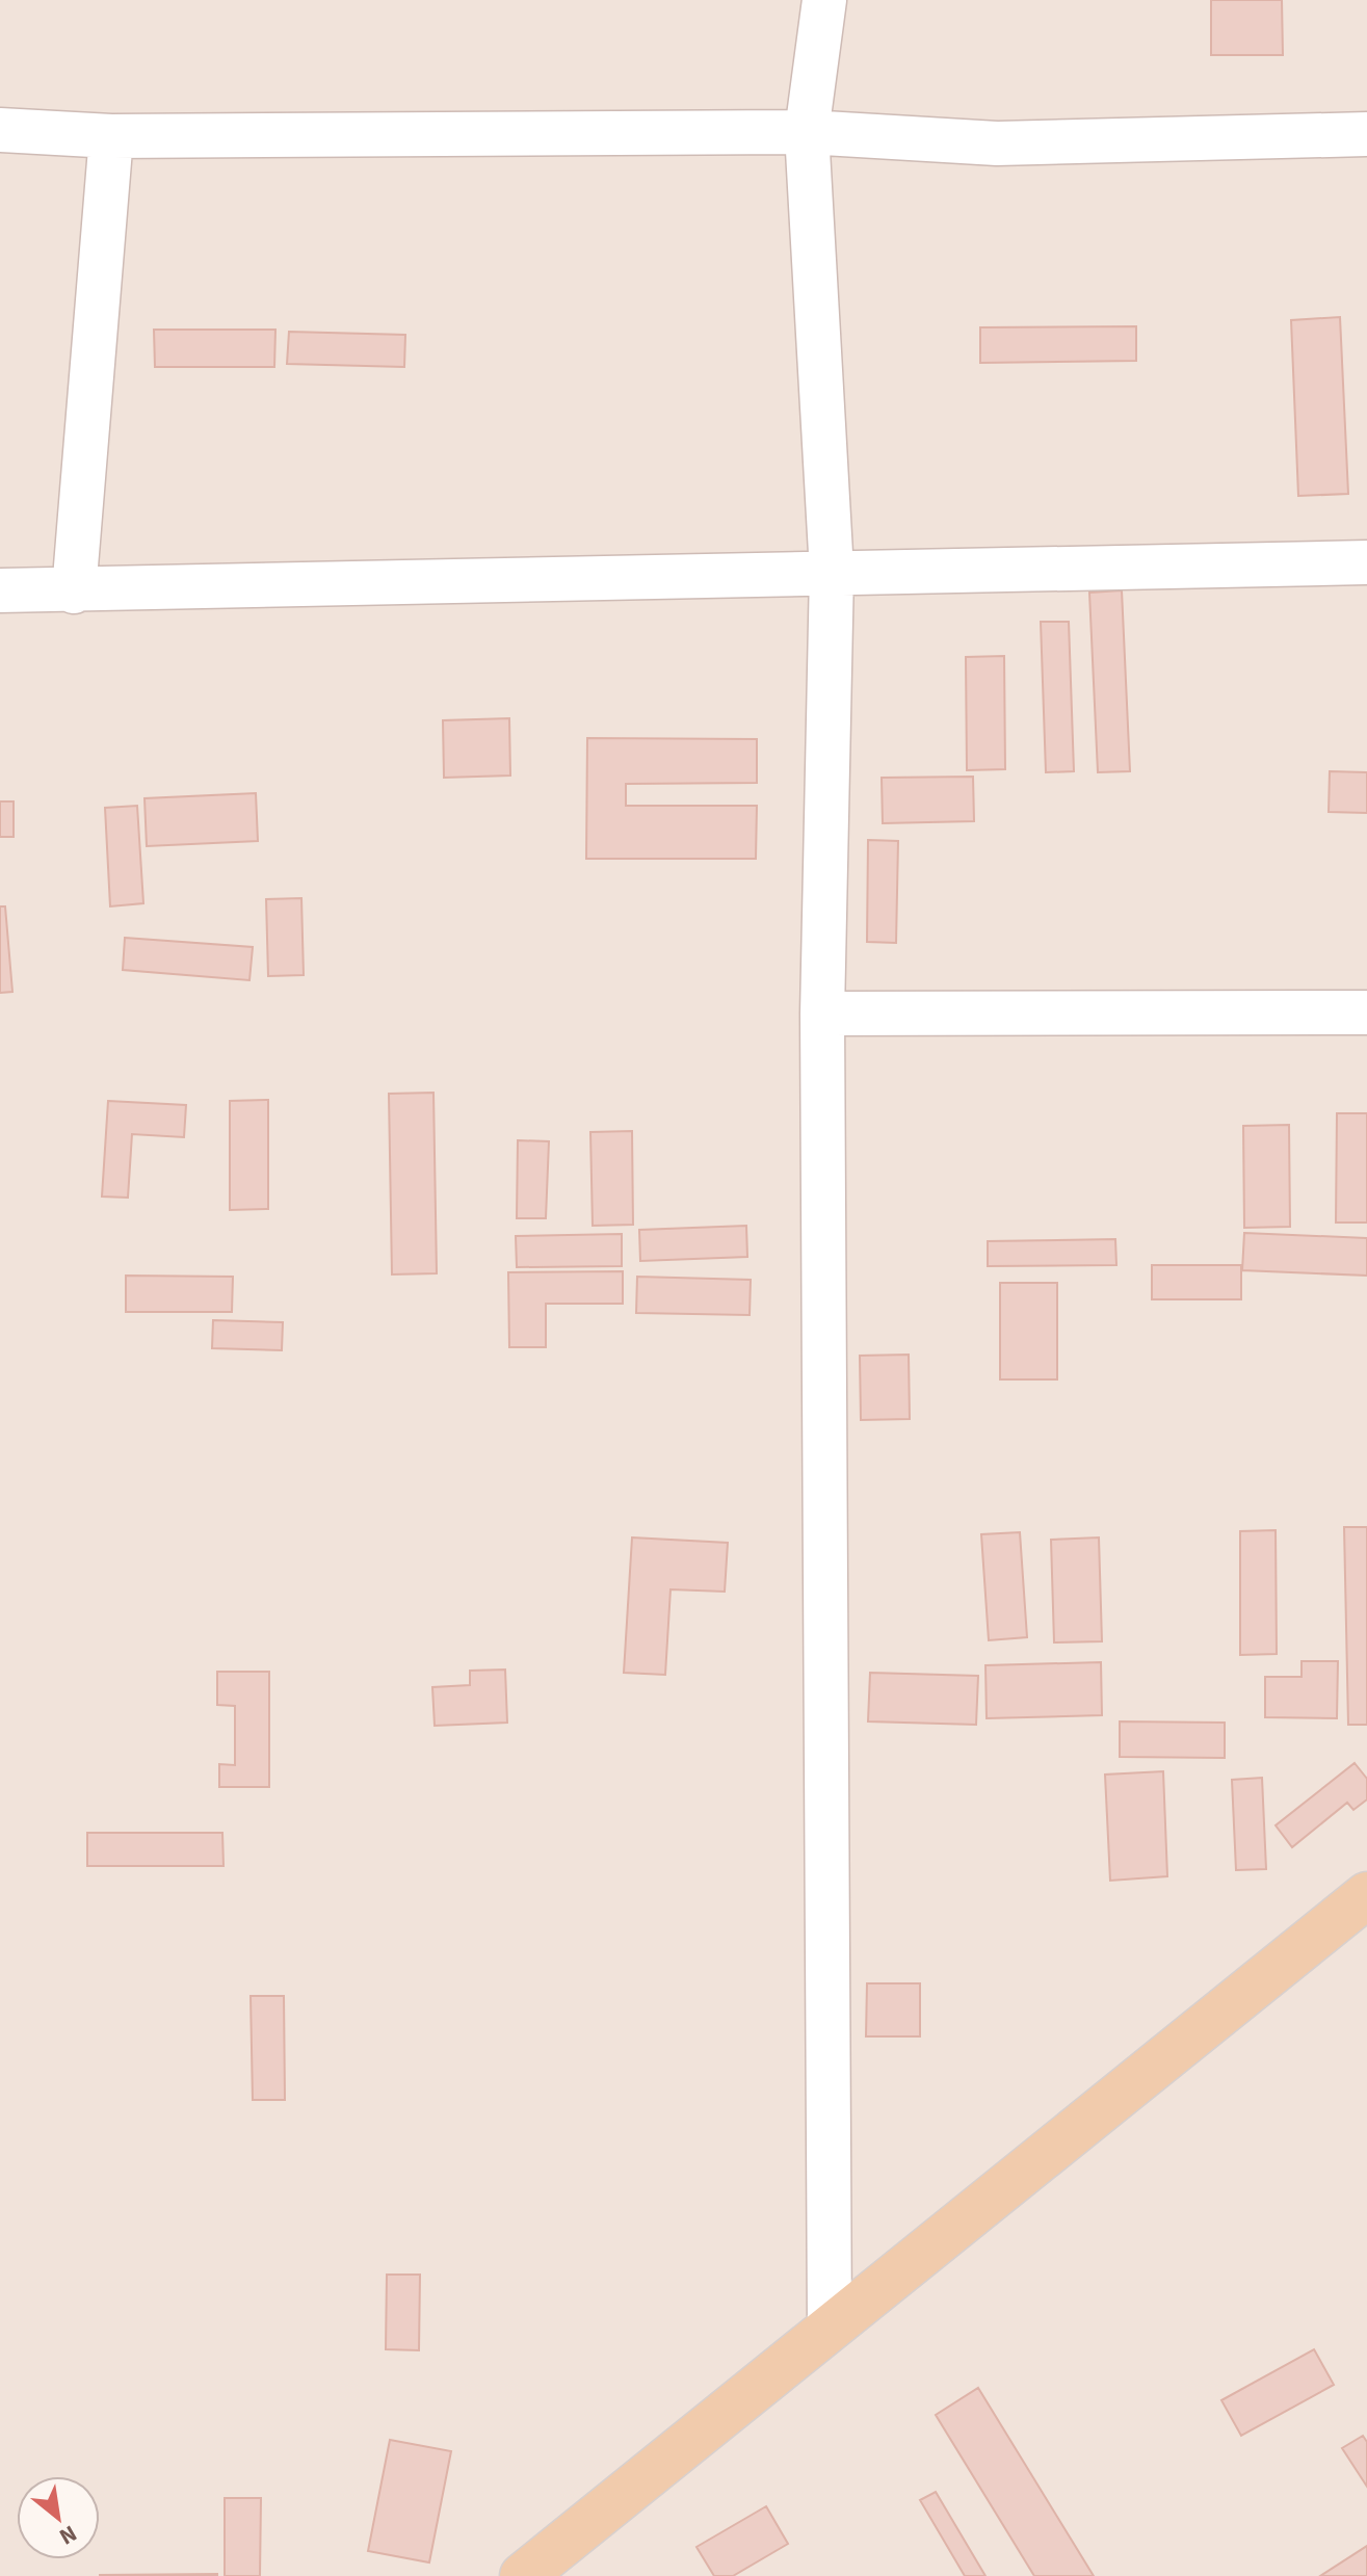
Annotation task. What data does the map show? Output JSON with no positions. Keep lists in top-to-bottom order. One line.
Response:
{"north":"bottom right"}
